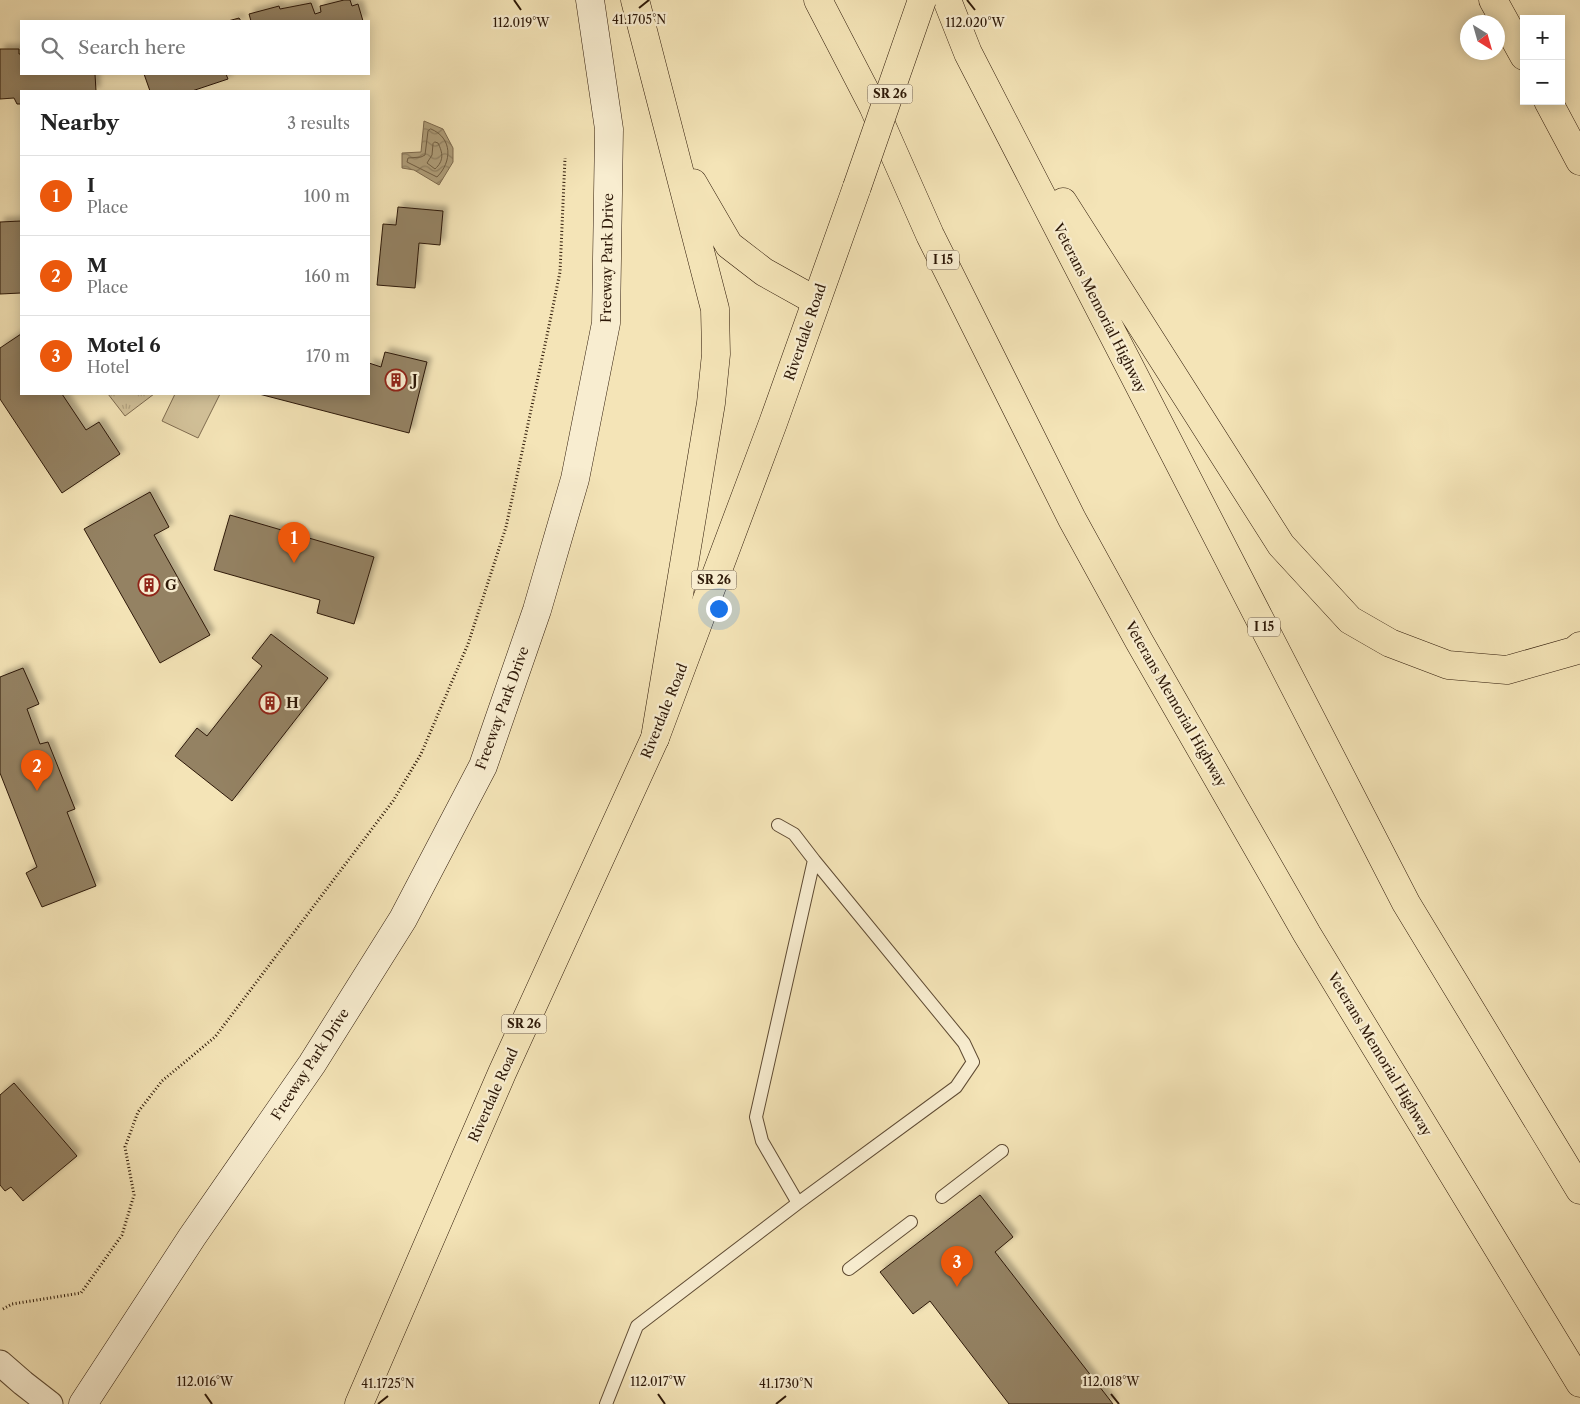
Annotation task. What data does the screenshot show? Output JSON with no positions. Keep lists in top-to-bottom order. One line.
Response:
{"streets":{"main road":["SR 26","I 15","Veterans Memorial Highway","Riverdale Road"],"street":["Freeway Park Drive"]},"places":{"building":["J","G","H"]},"north":"bottom right","page":{"map_buttons":["+","−"],"search":"Search here","heading":["Nearby","3 results"],"list":[{"mark":"1","name":"I","note":"Place","value":"100 m"},{"mark":"2","name":"M","note":"Place","value":"160 m"},{"mark":"3","name":"Motel 6","note":"Hotel","value":"170 m"}],"pins":["1","2","3"]},"coordinates":["41.1705°N","112.019°W","112.020°W","112.016°W","112.017°W","112.018°W","41.1725°N","41.1730°N"]}
